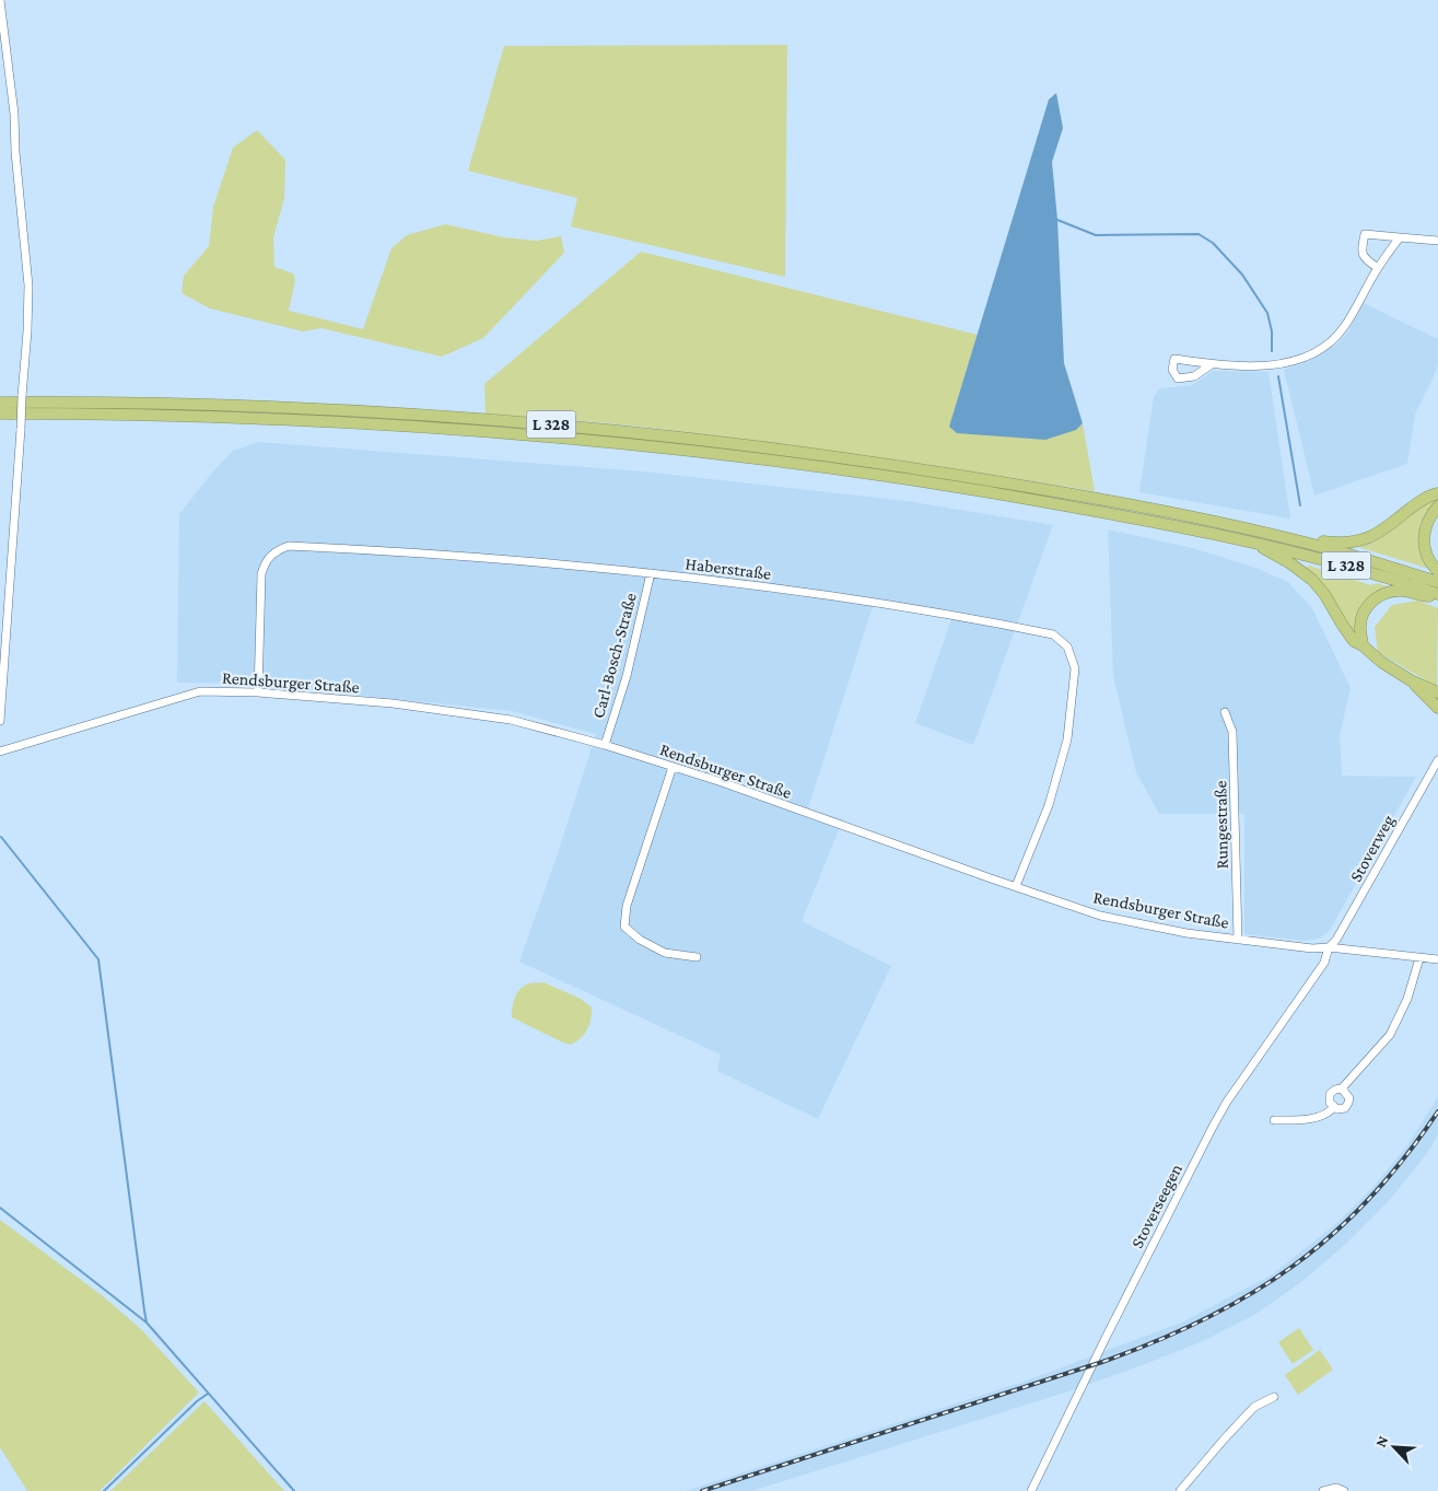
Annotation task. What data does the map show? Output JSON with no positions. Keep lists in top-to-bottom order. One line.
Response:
{"streets":{"highway":["L 328"],"street":["Haberstraße","Carl-Bosch-Straße","Rendsburger Straße","Rungestraße","Stoverweg","Stoverseegen"]},"crossings":[["Haberstraße","Carl-Bosch-Straße"],["Haberstraße","Rendsburger Straße"],["Carl-Bosch-Straße","Rendsburger Straße"],["Rendsburger Straße","Rungestraße"],["Rendsburger Straße","Stoverweg"],["Rendsburger Straße","Stoverseegen"],["Stoverweg","Stoverseegen"]],"north":"top left"}
